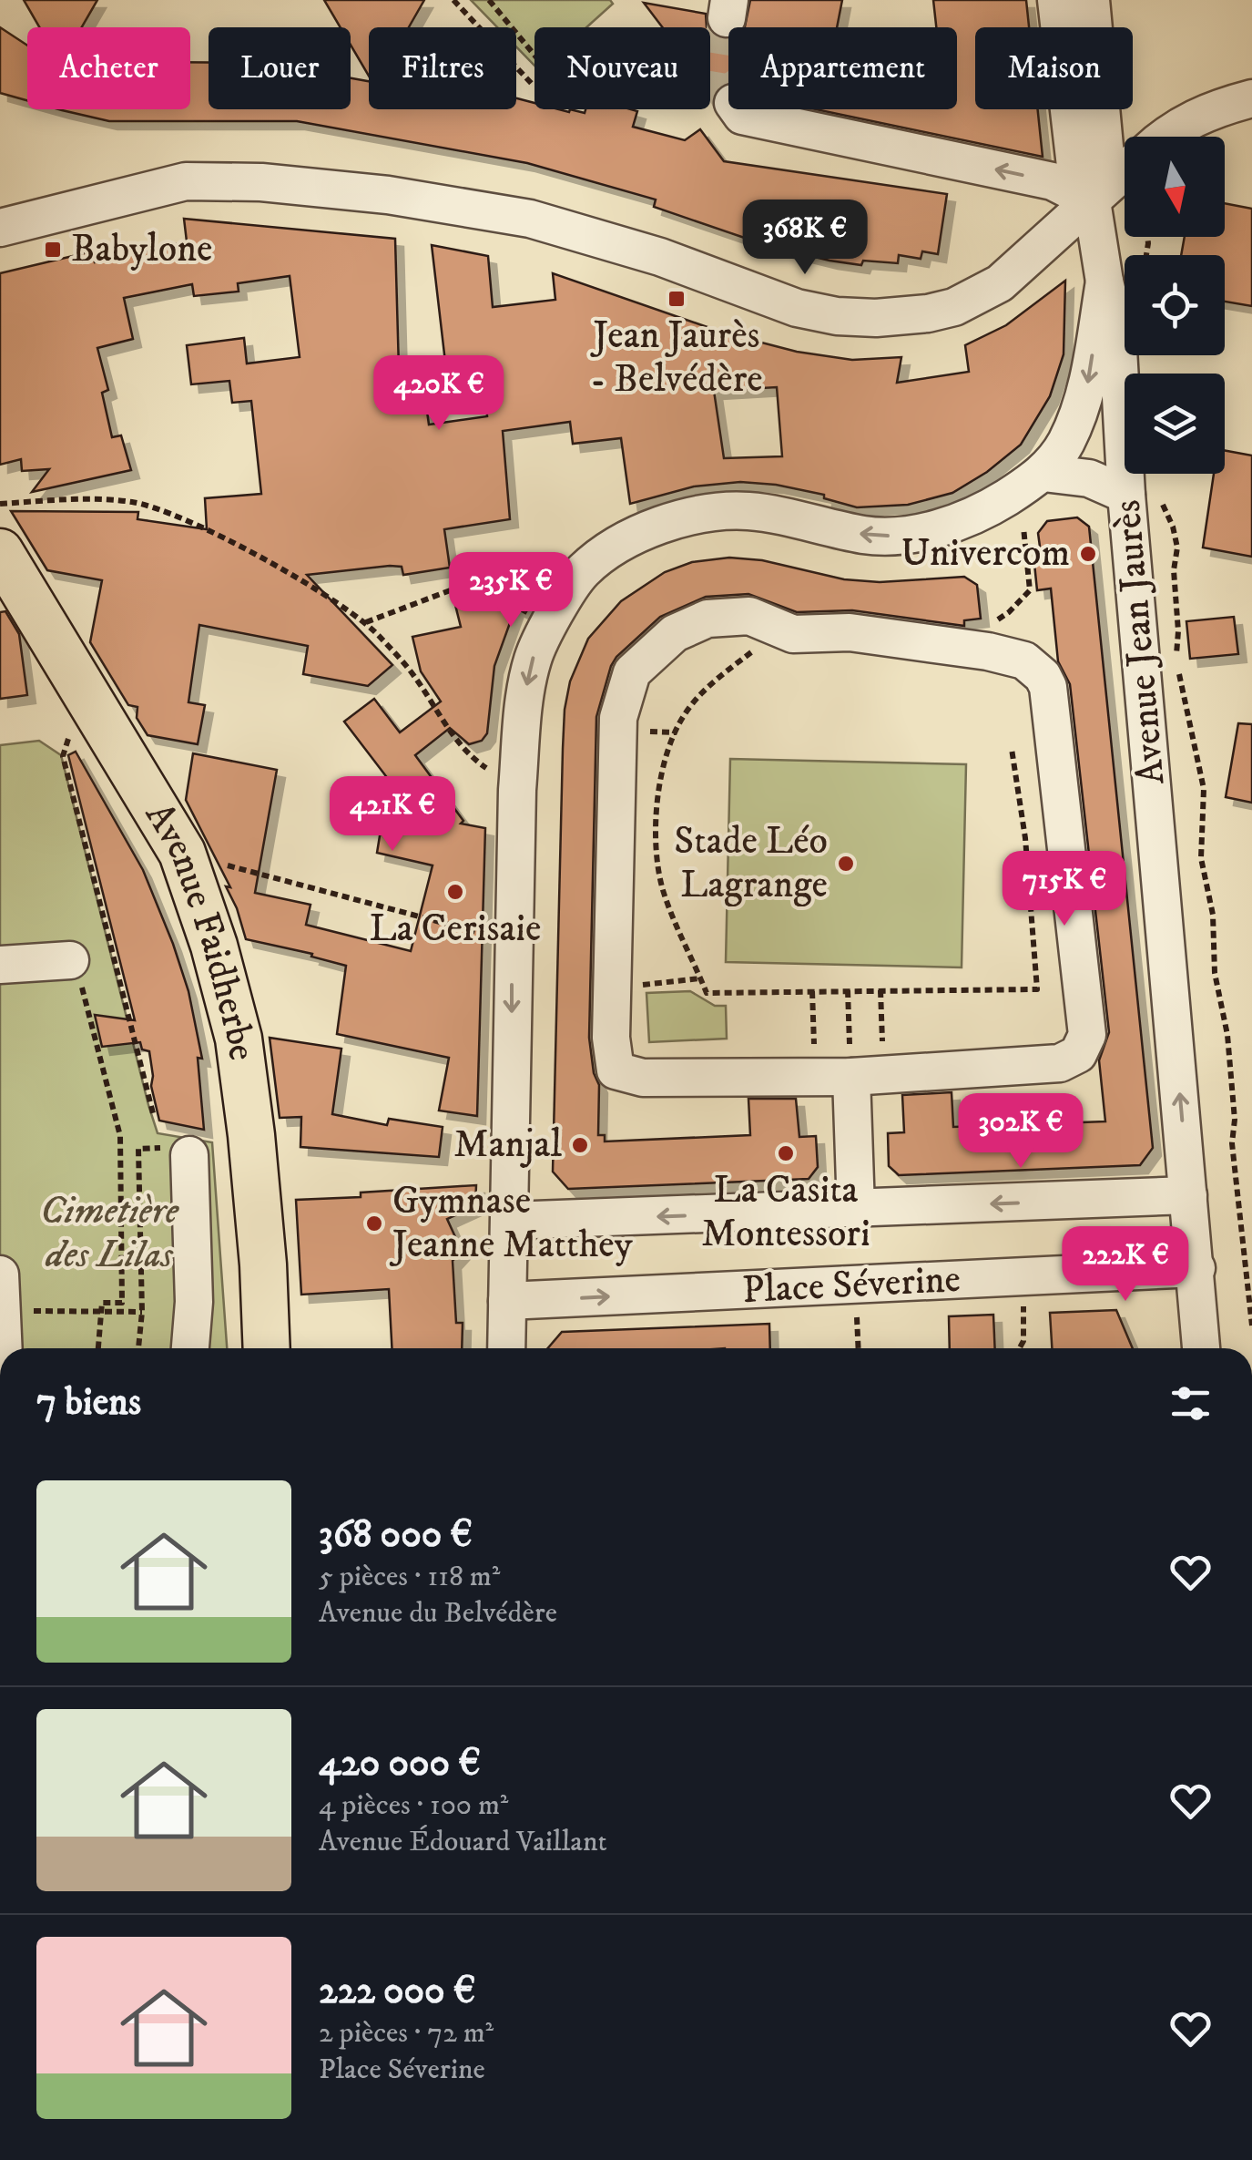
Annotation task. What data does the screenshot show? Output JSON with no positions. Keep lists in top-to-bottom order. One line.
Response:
{"streets":{"main road":["Avenue Faidherbe"],"street":["Avenue Jean Jaurès","Place Séverine"]},"crossings":[["Avenue Jean Jaurès","Place Séverine"]],"one_way":["Avenue Jean Jaurès"],"parks":["Cimetière des Lilas"],"places":{"transit":["Babylone","Jean Jaurès - Belvédère"],"other":["Univercom","Stade Léo Lagrange","La Cerisaie","Manjal","La Casita Montessori","Gymnase Jeanne Matthey"]},"north":"bottom","page":{"chip":["Acheter","Louer","Filtres","Nouveau","Appartement","Maison"],"price":["368K €","420K €","235K €","421K €","715K €","302K €","222K €"],"heading":"7 biens","list":[{"name":"368 000 €","note":"5 pièces · 118 m² · Avenue du Belvédère"},{"name":"420 000 €","note":"4 pièces · 100 m² · Avenue Édouard Vaillant"},{"name":"222 000 €","note":"2 pièces · 72 m² · Place Séverine"}]}}
